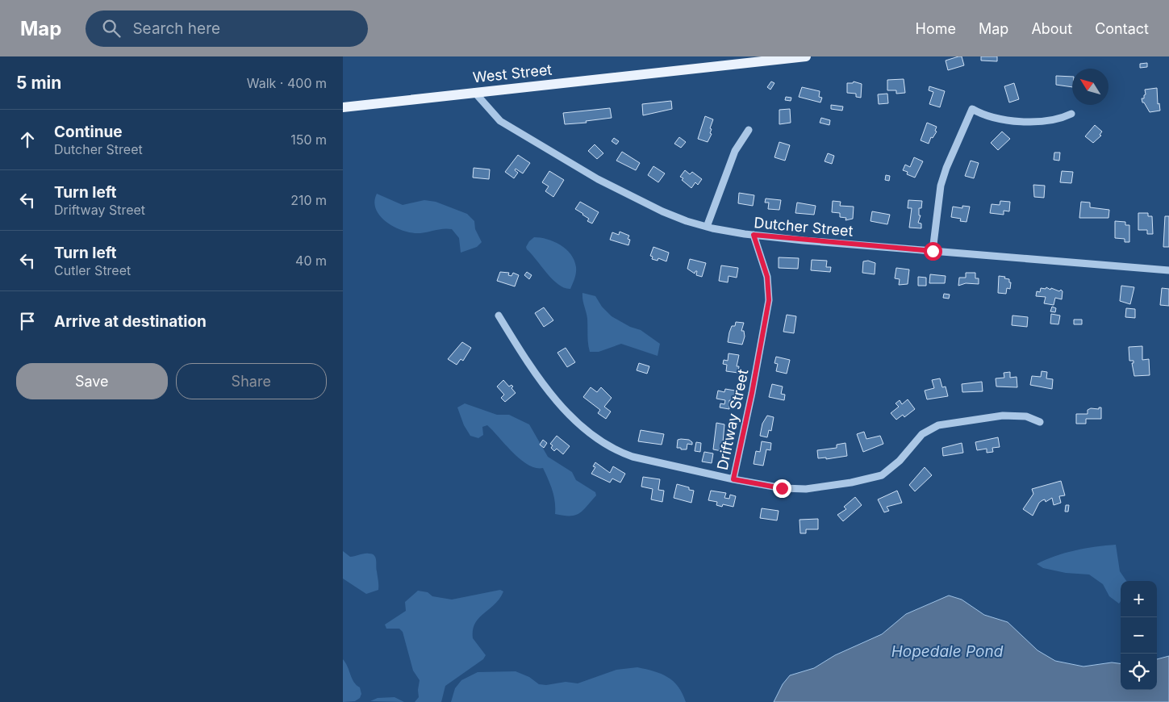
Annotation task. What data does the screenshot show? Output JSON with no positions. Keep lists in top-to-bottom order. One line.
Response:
{"streets":{"main road":["West Street"],"street":["Dutcher Street","Driftway Street"]},"crossings":[["West Street","Dutcher Street"],["Dutcher Street","Driftway Street"]],"water":["Hopedale Pond"],"north":"top left","page":{"header":"Map","search":"Search here","nav":["Home","Map","About","Contact"],"heading":["5 min","Walk · 400 m"],"list":[["Continue","Dutcher Street","150 m"],["Turn left","Driftway Street","210 m"],["Turn left","Cutler Street","40 m"],"Arrive at destination"],"buttons":["Save","Share"],"map_buttons":["+","−"]}}
